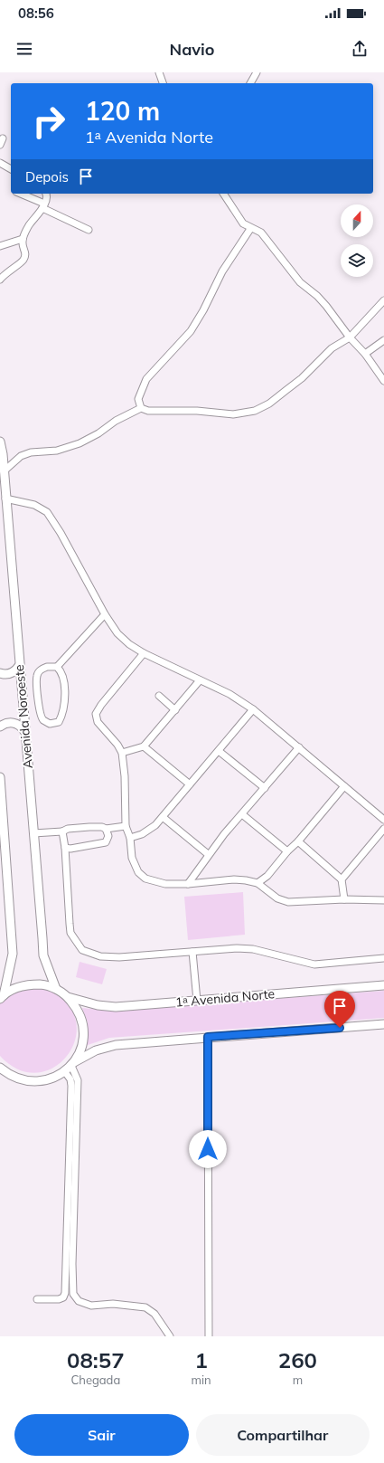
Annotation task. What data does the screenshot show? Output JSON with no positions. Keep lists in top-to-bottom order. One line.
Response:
{"streets":{"main road":["Avenida Noroeste","1ᵃ Avenida Norte"]},"north":"top","page":{"status":"08:56","header":"Navio","turn":["120 m","1ᵃ Avenida Norte"],"then":"Depois","eta":["08:57","Chegada","1","min","260","m"],"buttons":["Sair","Compartilhar"]}}
